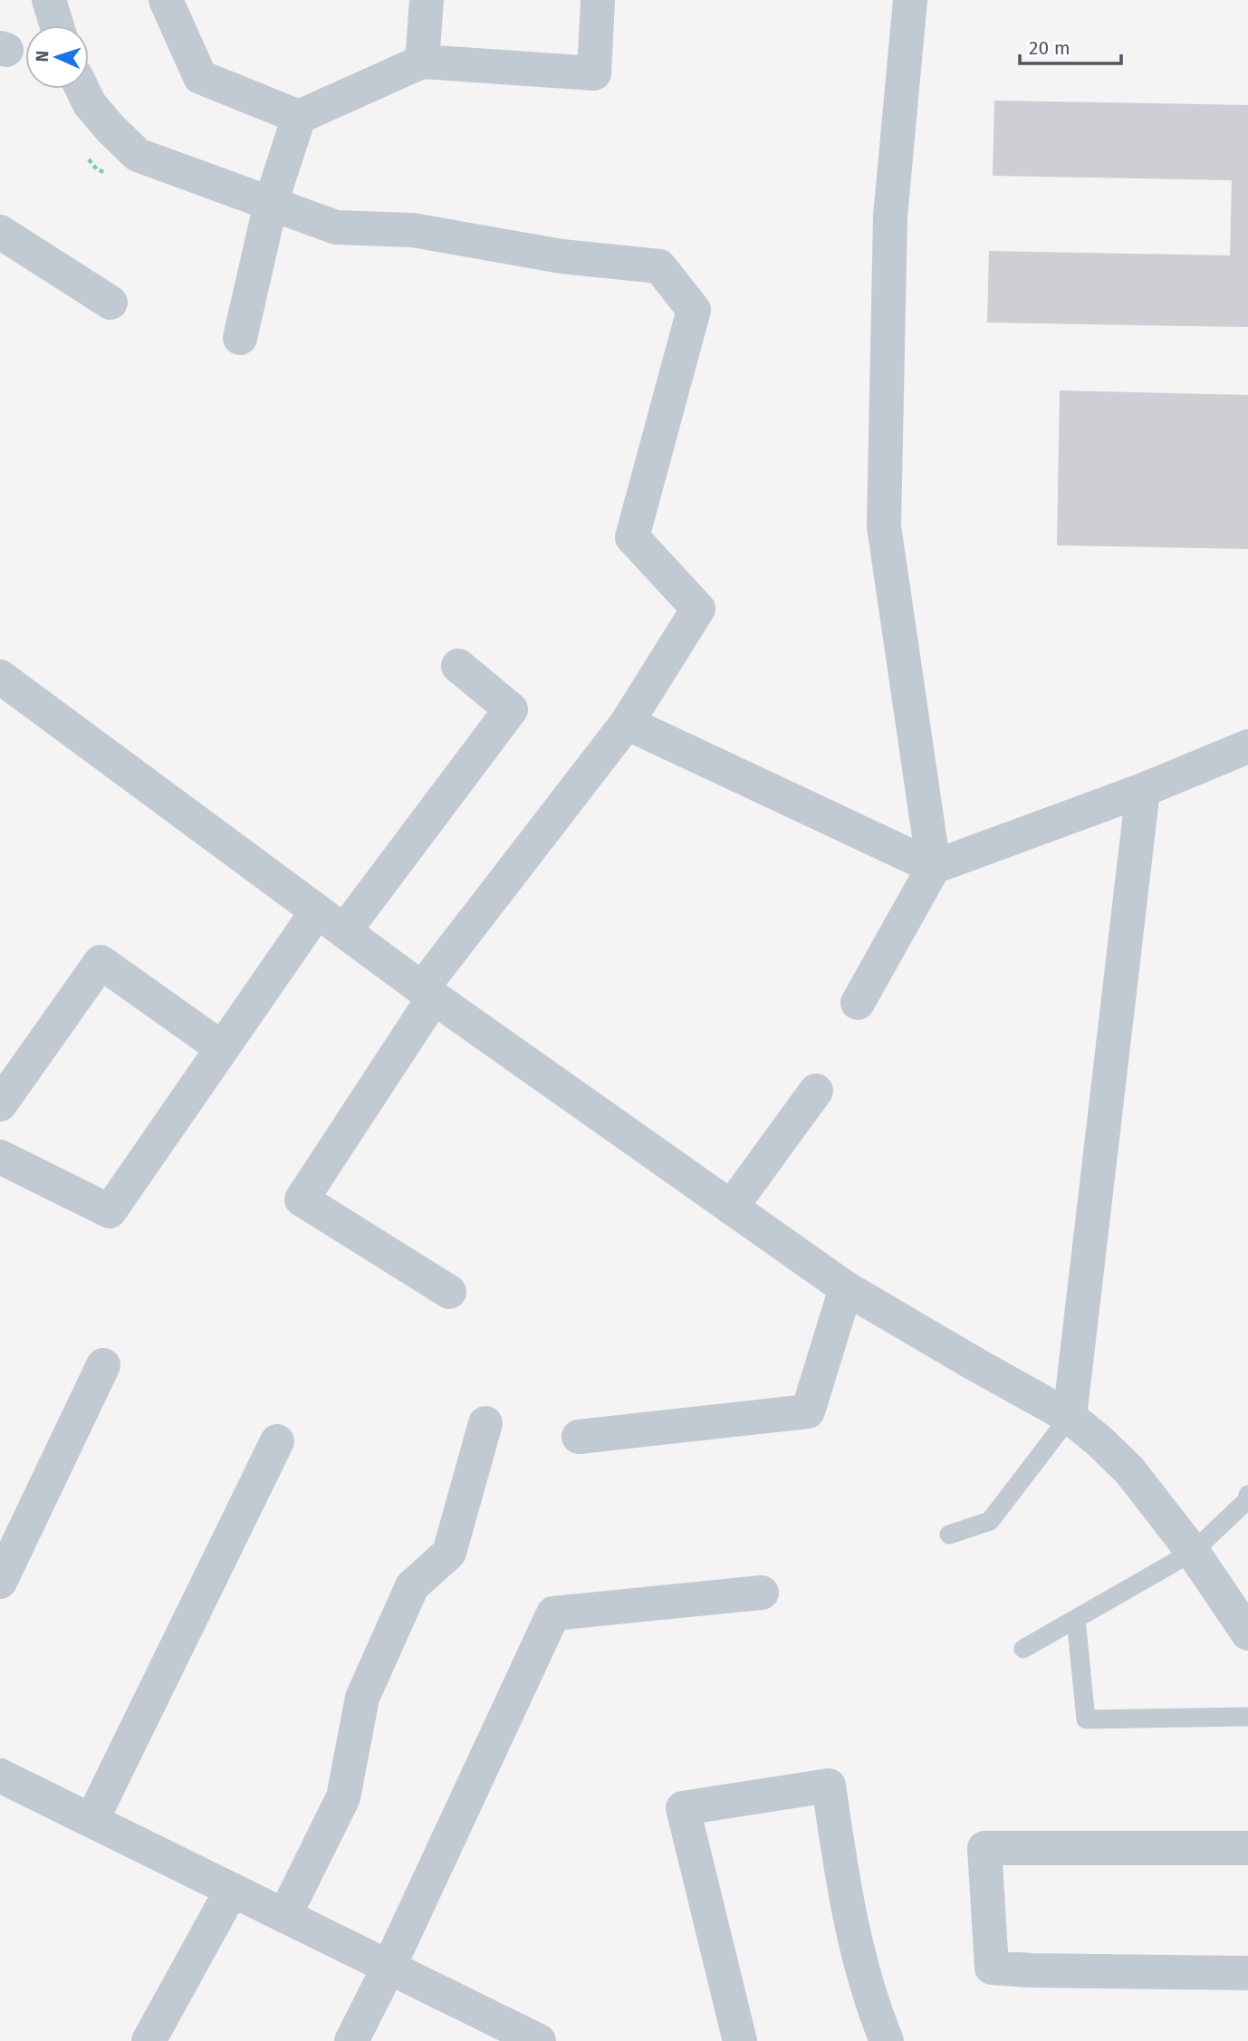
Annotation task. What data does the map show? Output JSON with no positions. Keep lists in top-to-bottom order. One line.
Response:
{"scale_bar":"20 m","north":"left"}
